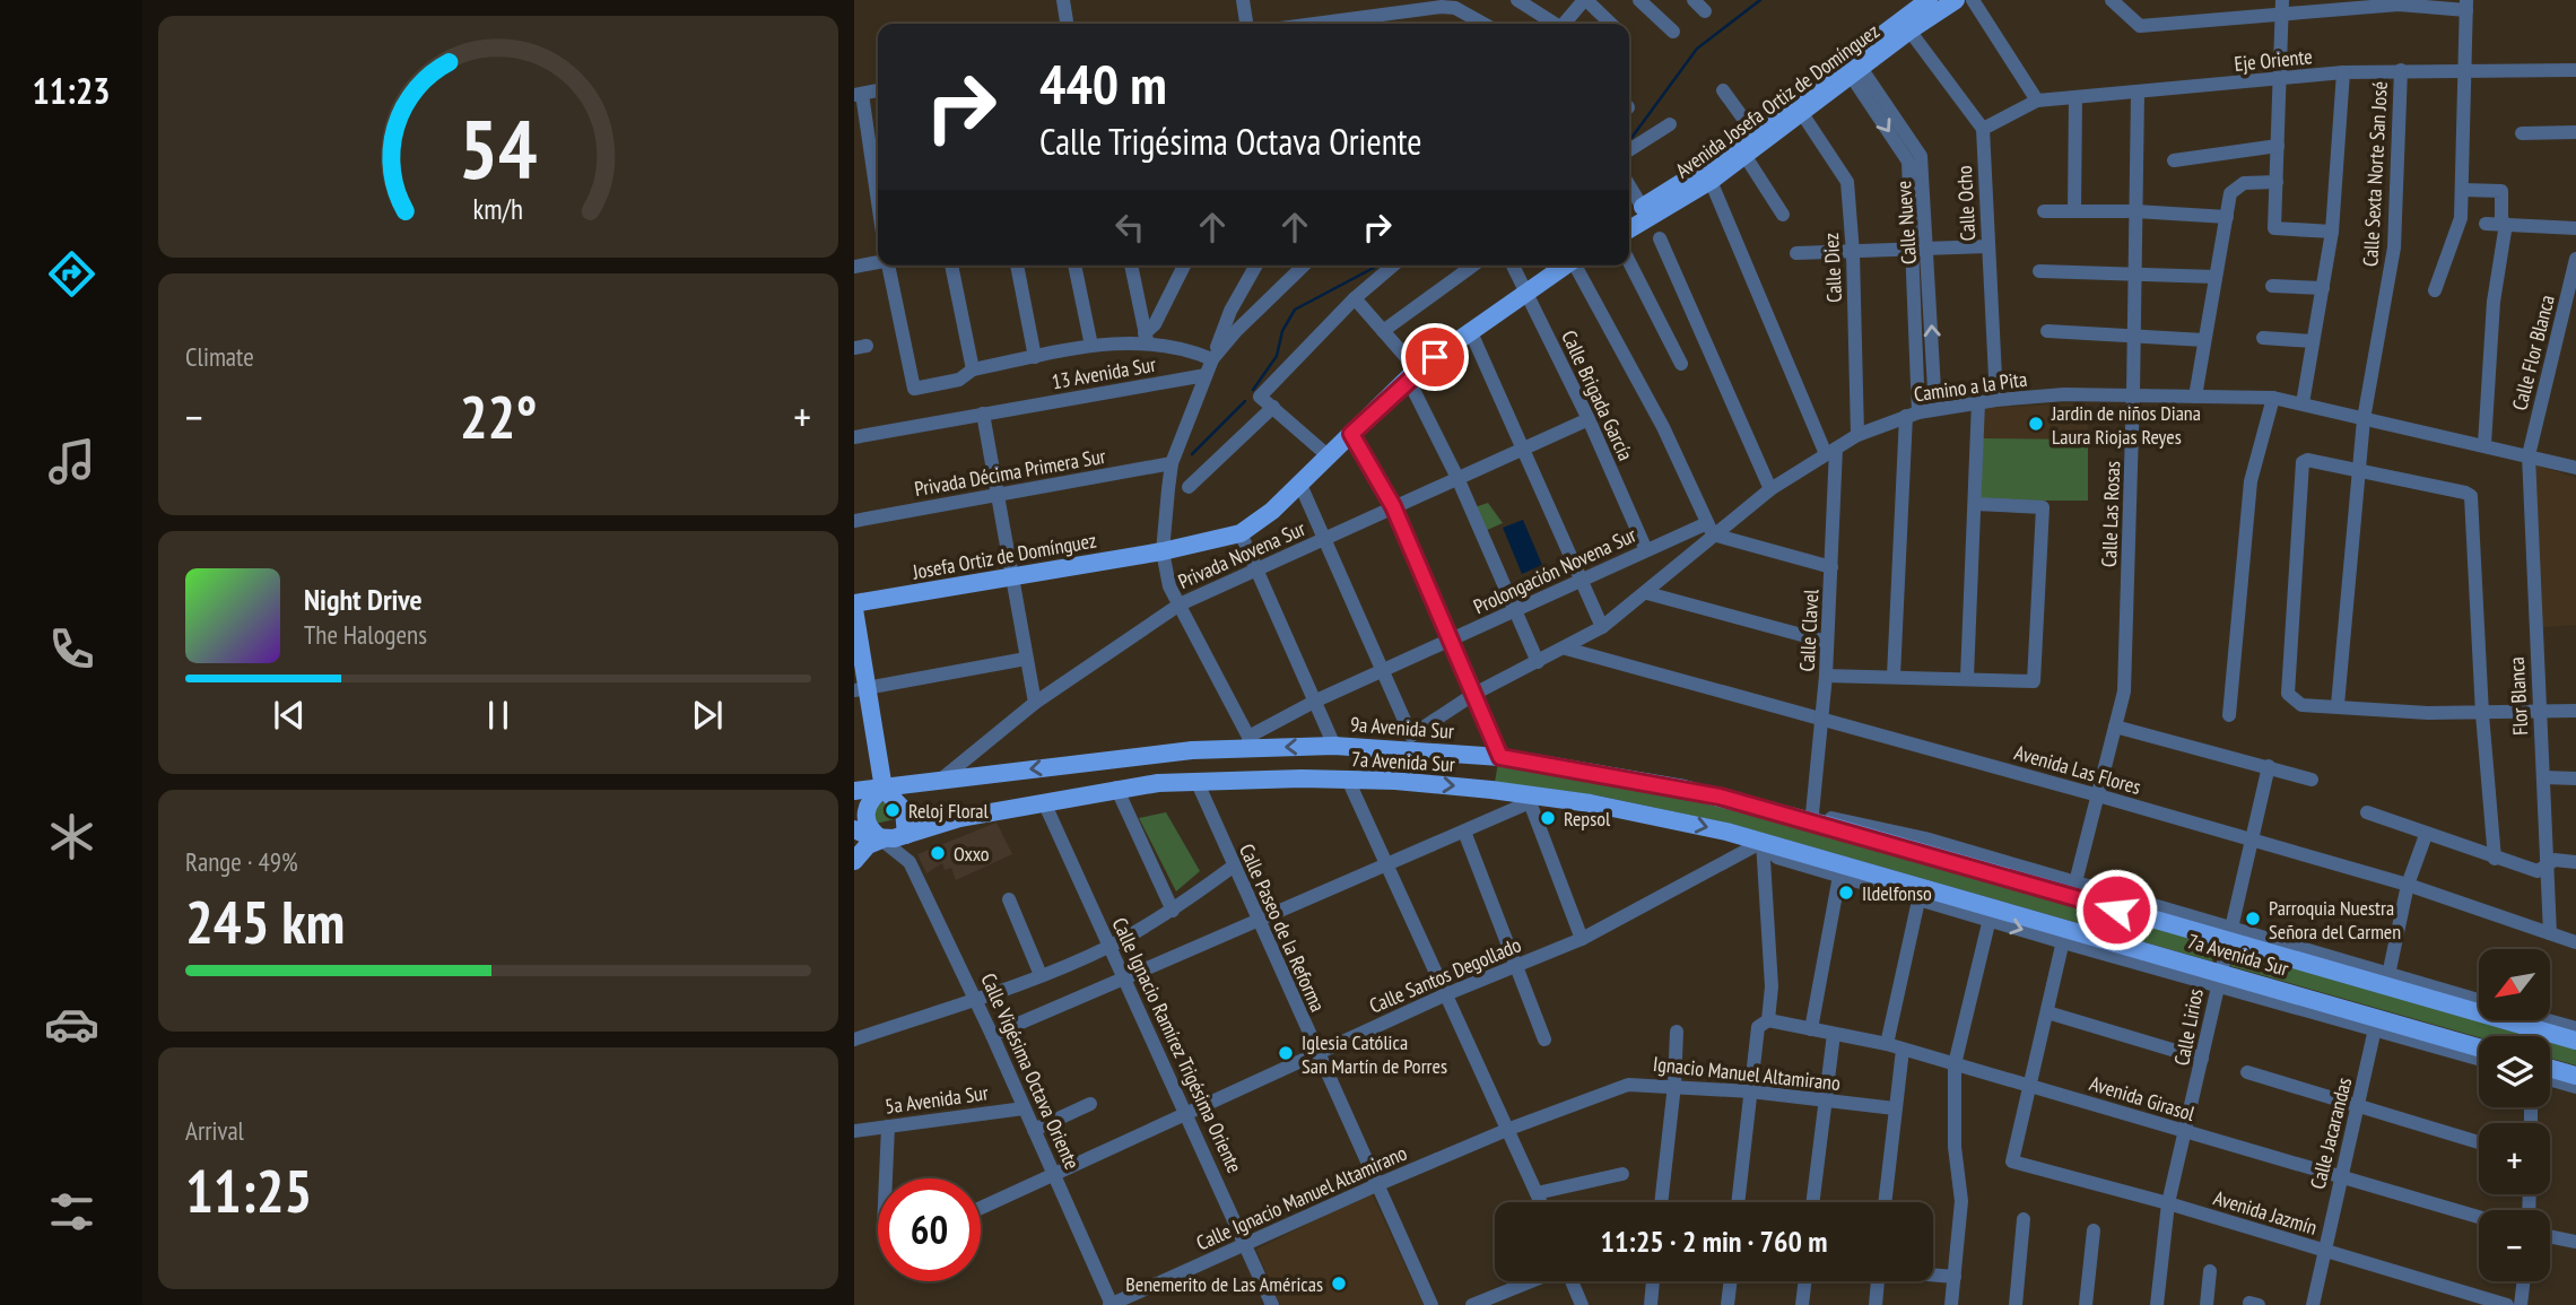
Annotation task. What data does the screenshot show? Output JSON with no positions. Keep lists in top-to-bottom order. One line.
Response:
{"streets":{"main road":["Avenida Josefa Ortiz de Domínguez","Josefa Ortiz de Domínguez","9a Avenida Sur","7a Avenida Sur"],"street":["Eje Oriente","Calle Sexta Norte San José","Calle Ocho","Calle Nueve","Calle Diez","Calle Flor Blanca","13 Avenida Sur","Camino a la Pita","Calle Brigada García","Privada Décima Primera Sur","Calle Las Rosas","Privada Novena Sur","Prolongación Novena Sur","Calle Clavel","Flor Blanca","Avenida Las Flores","Calle Paseo de la Reforma","Calle Santos Degollado","Calle Lirios","Calle Ignacio Ramírez Trigésima Oriente","Calle Vigésima Octava Oriente","Ignacio Manuel Altamirano","Avenida Girasol","5a Avenida Sur","Calle Jacarandas","Calle Ignacio Manuel Altamirano","Avenida Jazmín"]},"crossings":[["Eje Oriente","Calle Sexta Norte San José"],["Eje Oriente","Calle Ocho"],["Eje Oriente","Calle Las Rosas"],["Avenida Josefa Ortiz de Domínguez","Calle Nueve"],["Avenida Josefa Ortiz de Domínguez","Calle Diez"],["Calle Sexta Norte San José","Camino a la Pita"],["Calle Ocho","Camino a la Pita"],["Calle Nueve","Camino a la Pita"],["Calle Diez","Camino a la Pita"],["Calle Flor Blanca","Camino a la Pita"],["Calle Flor Blanca","Flor Blanca"],["Camino a la Pita","Calle Las Rosas"],["Camino a la Pita","Prolongación Novena Sur"],["Camino a la Pita","Calle Clavel"],["Camino a la Pita","Flor Blanca"],["Camino a la Pita","9a Avenida Sur"],["Camino a la Pita","Avenida Las Flores"],["Calle Brigada García","Privada Novena Sur"],["Calle Brigada García","Prolongación Novena Sur"],["Calle Las Rosas","Avenida Las Flores"],["Privada Novena Sur","9a Avenida Sur"],["Prolongación Novena Sur","9a Avenida Sur"],["Calle Clavel","Avenida Las Flores"],["Flor Blanca","Avenida Las Flores"],["9a Avenida Sur","Calle Lirios"],["7a Avenida Sur","Calle Paseo de la Reforma"],["7a Avenida Sur","Calle Santos Degollado"],["7a Avenida Sur","Calle Lirios"],["7a Avenida Sur","Calle Ignacio Ramírez Trigésima Oriente"],["7a Avenida Sur","Calle Jacarandas"],["Avenida Las Flores","Calle Lirios"],["Calle Paseo de la Reforma","Calle Santos Degollado"],["Calle Paseo de la Reforma","Calle Ignacio Manuel Altamirano"],["Calle Santos Degollado","Calle Ignacio Ramírez Trigésima Oriente"],["Calle Santos Degollado","Calle Vigésima Octava Oriente"],["Calle Lirios","Avenida Girasol"],["Calle Lirios","Avenida Jazmín"],["Calle Ignacio Ramírez Trigésima Oriente","Calle Ignacio Manuel Altamirano"],["Calle Vigésima Octava Oriente","5a Avenida Sur"],["Calle Vigésima Octava Oriente","Calle Ignacio Manuel Altamirano"],["Ignacio Manuel Altamirano","Calle Ignacio Manuel Altamirano"],["Avenida Girasol","Calle Jacarandas"],["Avenida Girasol","Avenida Jazmín"],["Calle Jacarandas","Avenida Jazmín"]],"places":["Jardin de niños Diana Laura Riojas Reyes","Reloj Floral","Repsol","Oxxo","Ildelfonso","Parroquia Nuestra Señora del Carmen","Iglesia Católica San Martín de Porres","Benemerito de Las Américas"],"north":"bottom left","page":{"tabs":"11:23","turn":["440 m","Calle Trigésima Octava Oriente"],"tile":["Climate",["Range · 49%","245 km"],["Arrival","11:25"]],"heat":["−","22°","+"],"song":["Night Drive","The Halogens"],"map_buttons":["+","−"],"limit":"60","trip":"11:25 · 2 min · 760 m","gauge":["54","km/h"]}}
